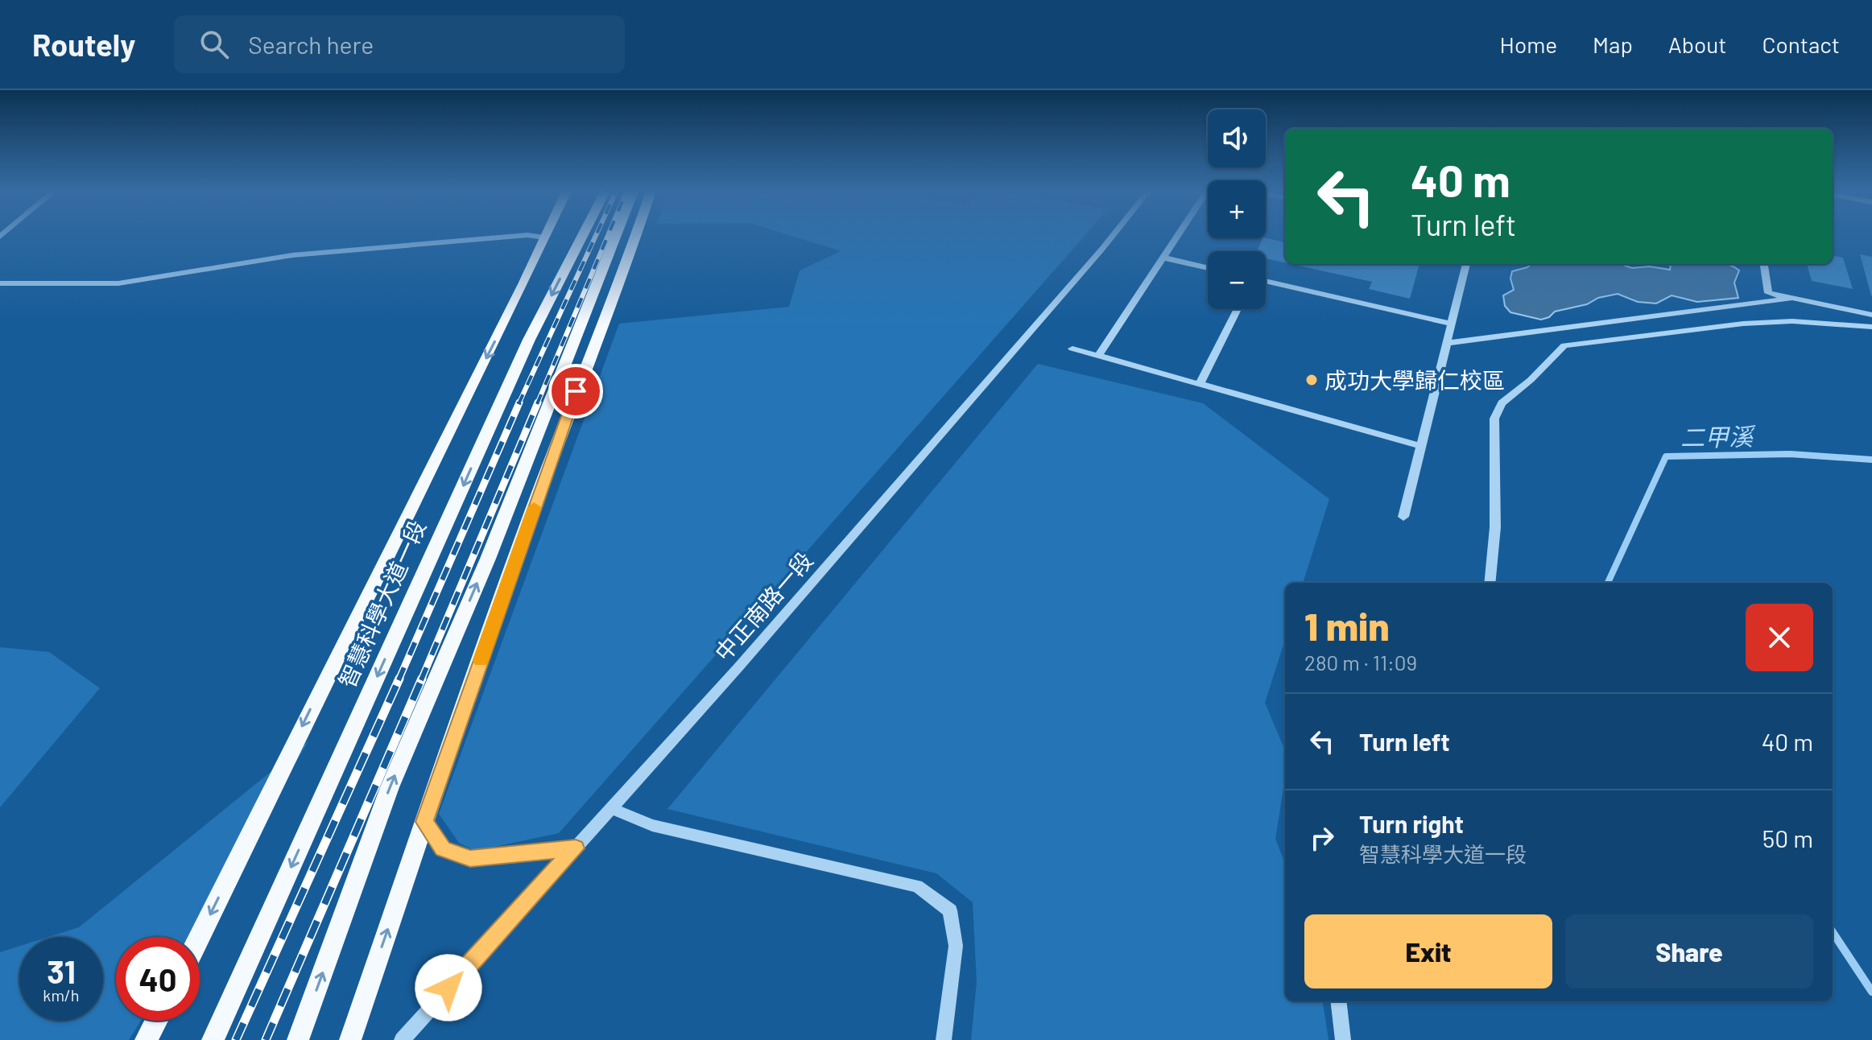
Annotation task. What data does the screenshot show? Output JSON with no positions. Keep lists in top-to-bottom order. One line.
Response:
{"streets":{"main road":["智慧科學大道一段"],"street":["中正南路一段"]},"water":["二甲溪"],"places":["成功大學歸仁校區"],"page":{"header":"Routely","search":"Search here","nav":["Home","Map","About","Contact"],"map_buttons":["+","−"],"turn":["40 m","Turn left"],"heading":["1 min","280 m · 11:09"],"list":[{"name":"Turn left","value":"40 m"},{"name":"Turn right","note":"智慧科學大道一段","value":"50 m"}],"buttons":["Exit","Share"],"speed":"31 km/h","limit":"40"}}
